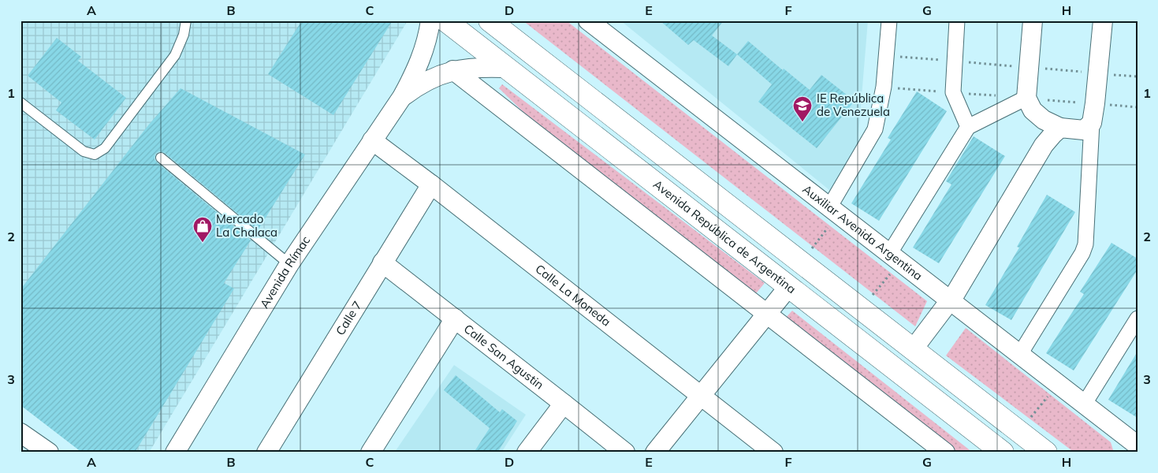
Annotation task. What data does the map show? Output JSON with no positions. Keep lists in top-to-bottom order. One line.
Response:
{"streets":{"main road":["Avenida República de Argentina"],"street":["Auxiliar Avenida Argentina","Avenida Rímac","Calle La Moneda","Calle 7","Calle San Agustin"]},"crossings":[["Avenida República de Argentina","Avenida Rímac"],["Avenida Rímac","Calle La Moneda"],["Calle La Moneda","Calle 7"],["Calle 7","Calle San Agustin"]],"places":{"school or university":["IE República de Venezuela"],"shop":["Mercado La Chalaca"]},"grid":{"columns":["A","B","C","D","E","F","G","H"],"rows":["1","2","3"]}}
